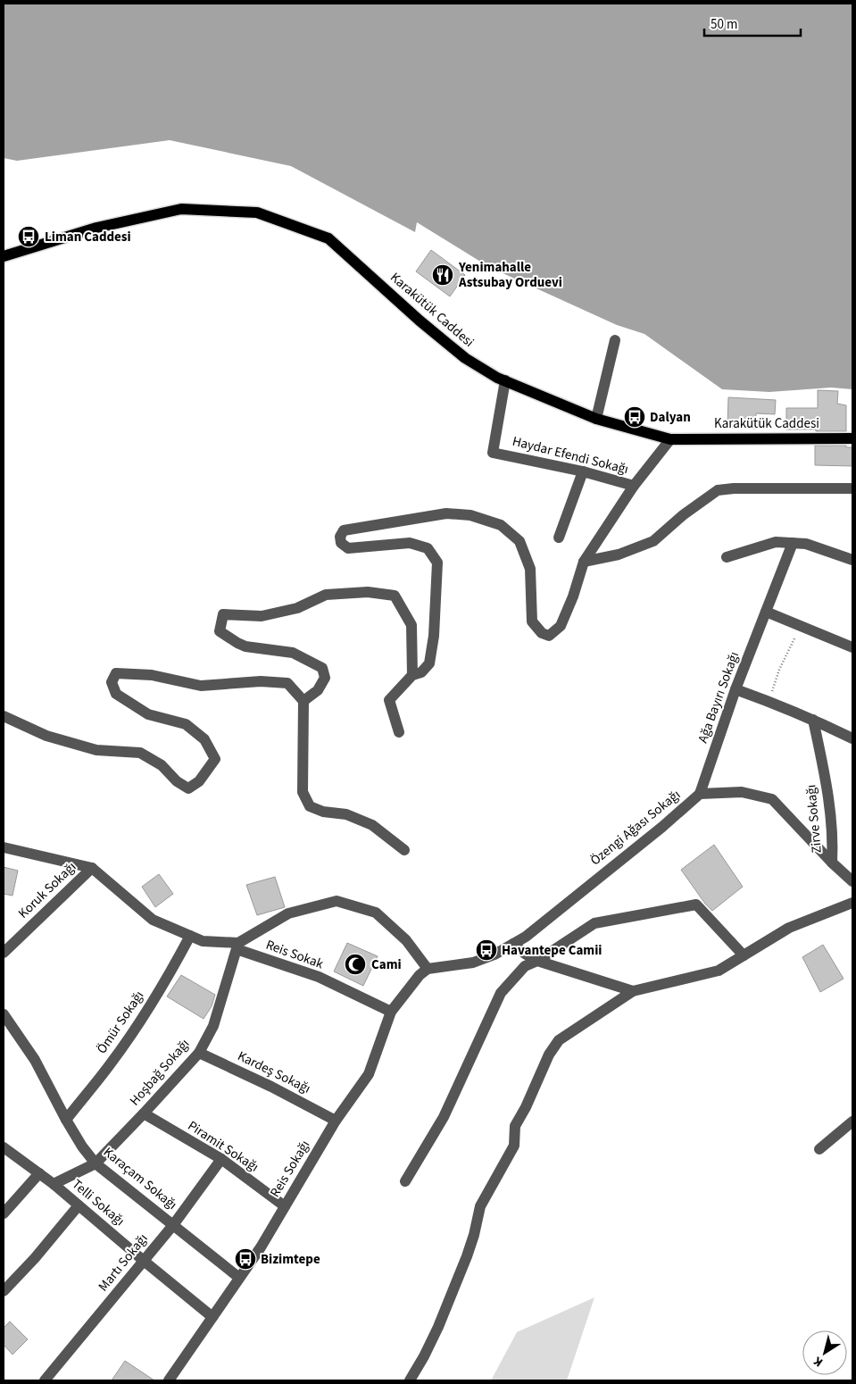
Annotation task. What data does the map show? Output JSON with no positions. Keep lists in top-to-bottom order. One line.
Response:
{"streets":{"main road":["Karakütük Caddesi"],"street":["Haydar Efendi Sokağı","Ağa Bayırı Sokağı","Zirve Sokağı","Özengi Ağası Sokağı","Koruk Sokağı","Reis Sokak","Ömür Sokağı","Hoşbağ Sokağı","Kardeş Sokağı","Piramit Sokağı","Reis Sokağı","Karaçam Sokağı","Telli Sokağı","Martı Sokağı"]},"crossings":[["Karakütük Caddesi","Haydar Efendi Sokağı"],["Ağa Bayırı Sokağı","Özengi Ağası Sokağı"],["Zirve Sokağı","Özengi Ağası Sokağı"],["Özengi Ağası Sokağı","Reis Sokağı"],["Koruk Sokağı","Reis Sokak"],["Reis Sokak","Ömür Sokağı"],["Reis Sokak","Hoşbağ Sokağı"],["Reis Sokak","Reis Sokağı"],["Ömür Sokağı","Karaçam Sokağı"],["Hoşbağ Sokağı","Kardeş Sokağı"],["Hoşbağ Sokağı","Piramit Sokağı"],["Hoşbağ Sokağı","Karaçam Sokağı"],["Hoşbağ Sokağı","Telli Sokağı"],["Kardeş Sokağı","Reis Sokağı"],["Piramit Sokağı","Reis Sokağı"],["Piramit Sokağı","Martı Sokağı"],["Reis Sokağı","Karaçam Sokağı"],["Reis Sokağı","Telli Sokağı"],["Karaçam Sokağı","Martı Sokağı"],["Telli Sokağı","Martı Sokağı"]],"places":{"bus stop":["Liman Caddesi","Dalyan","Havantepe Camii","Bizimtepe"],"restaurant":["Yenimahalle Astsubay Orduevi"],"mosque":["Cami"]},"scale_bar":"50 m","north":"bottom left"}
